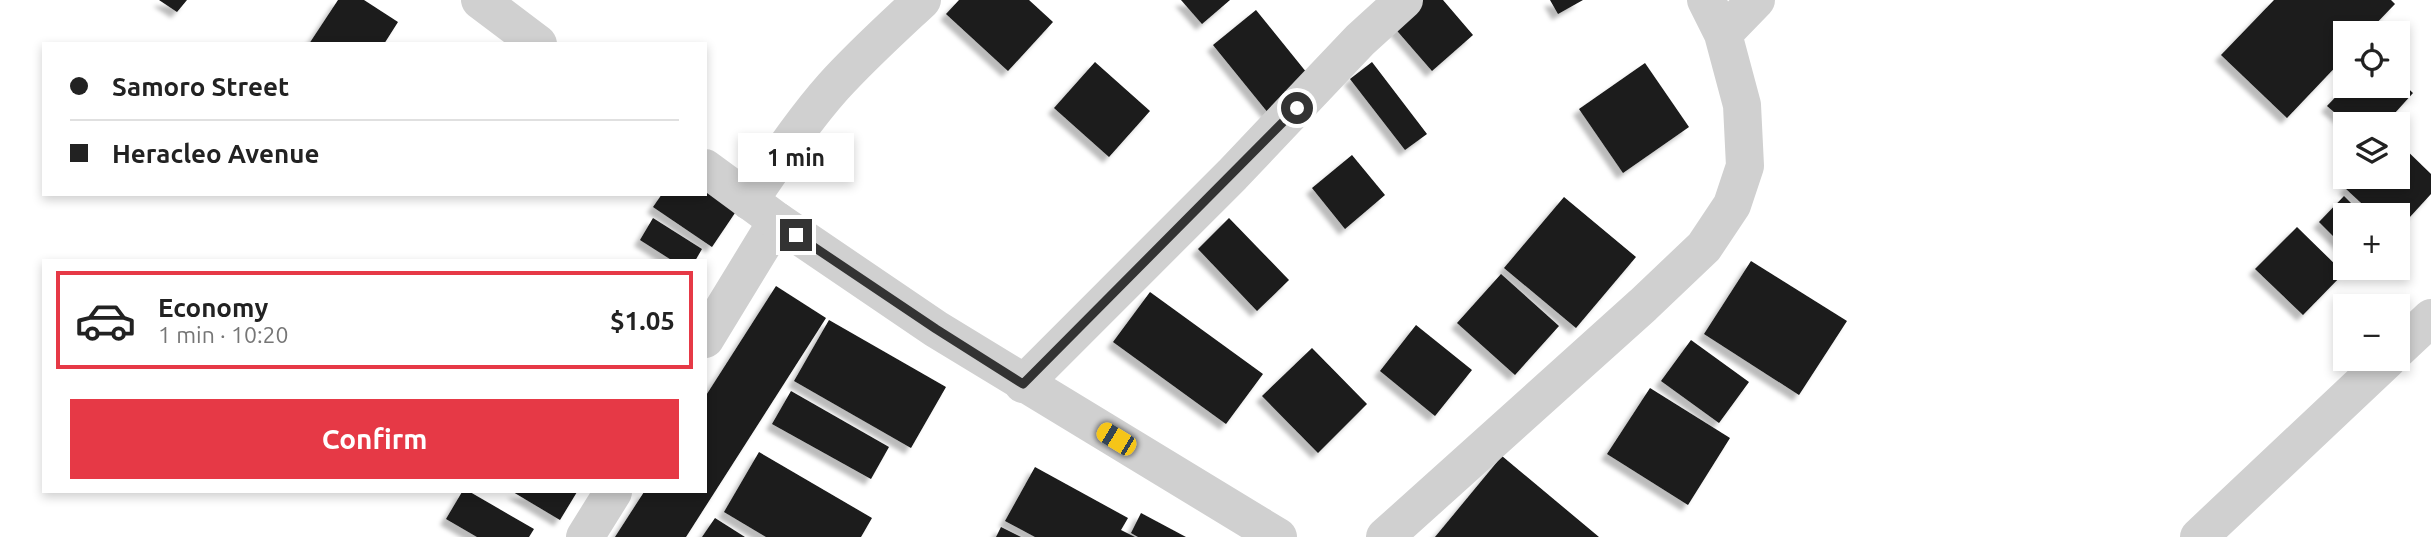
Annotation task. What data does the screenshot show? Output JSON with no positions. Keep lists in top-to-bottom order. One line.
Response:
{"page":{"map_buttons":["+","−"],"banner":["Samoro Street","Heracleo Avenue"],"bubble":"1 min","list":[{"name":"Economy","note":"1 min · 10:20","value":"$1.05"}],"buttons":"Confirm"}}
